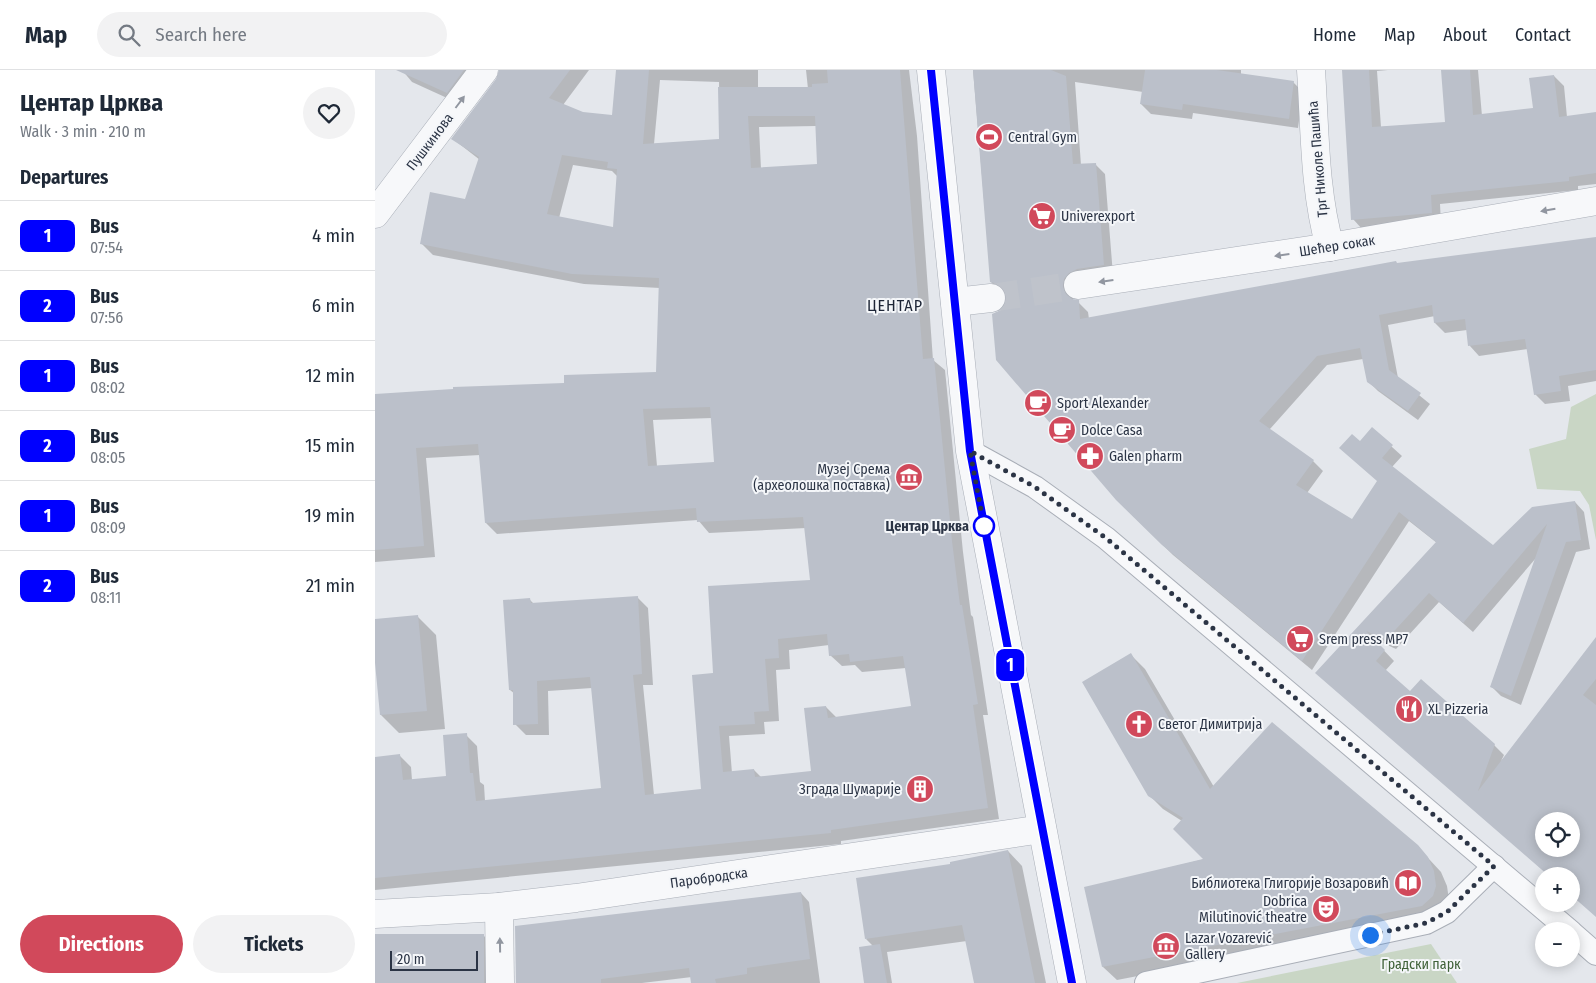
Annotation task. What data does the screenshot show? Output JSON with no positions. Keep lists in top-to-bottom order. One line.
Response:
{"streets":{"street":["Пушкинова","Трг Николе Пашића","Шећер сокак","Паробродска"]},"crossings":[["Трг Николе Пашића","Шећер сокак"]],"one_way":["Пушкинова","Шећер сокак"],"districts":["ЦЕНТАР"],"parks":["Градски парк"],"places":{"sports":["Central Gym"],"supermarket":["Univerexport","Srem press MP7"],"cafe":["Sport Alexander","Dolce Casa"],"pharmacy":["Galen pharm"],"museum":["Музеј Срема (археолошка поставка)","Lazar Vozarević Gallery"],"other":["Центар Црква"],"restaurant":["XL Pizzeria"],"church":["Светог Димитрија"],"building":["Зграда Шумарије"],"library":["Библиотека Глигорије Возаровић"],"theatre":["Dobrica Milutinović theatre"]},"lines":["bus line 1"],"scale_bar":"20 m","page":{"header":"Map","search":"Search here","nav":["Home","Map","About","Contact"],"heading":[["Центар Црква","Walk · 3 min · 210 m"],"Departures"],"on_map":"1","list":[{"mark":"1","name":"Bus","note":"07:54","value":"4 min"},{"mark":"2","name":"Bus","note":"07:56","value":"6 min"},{"mark":"1","name":"Bus","note":"08:02","value":"12 min"},{"mark":"2","name":"Bus","note":"08:05","value":"15 min"},{"mark":"1","name":"Bus","note":"08:09","value":"19 min"},{"mark":"2","name":"Bus","note":"08:11","value":"21 min"}],"map_buttons":["+","−"],"buttons":["Directions","Tickets"],"scale":"20 m"}}
